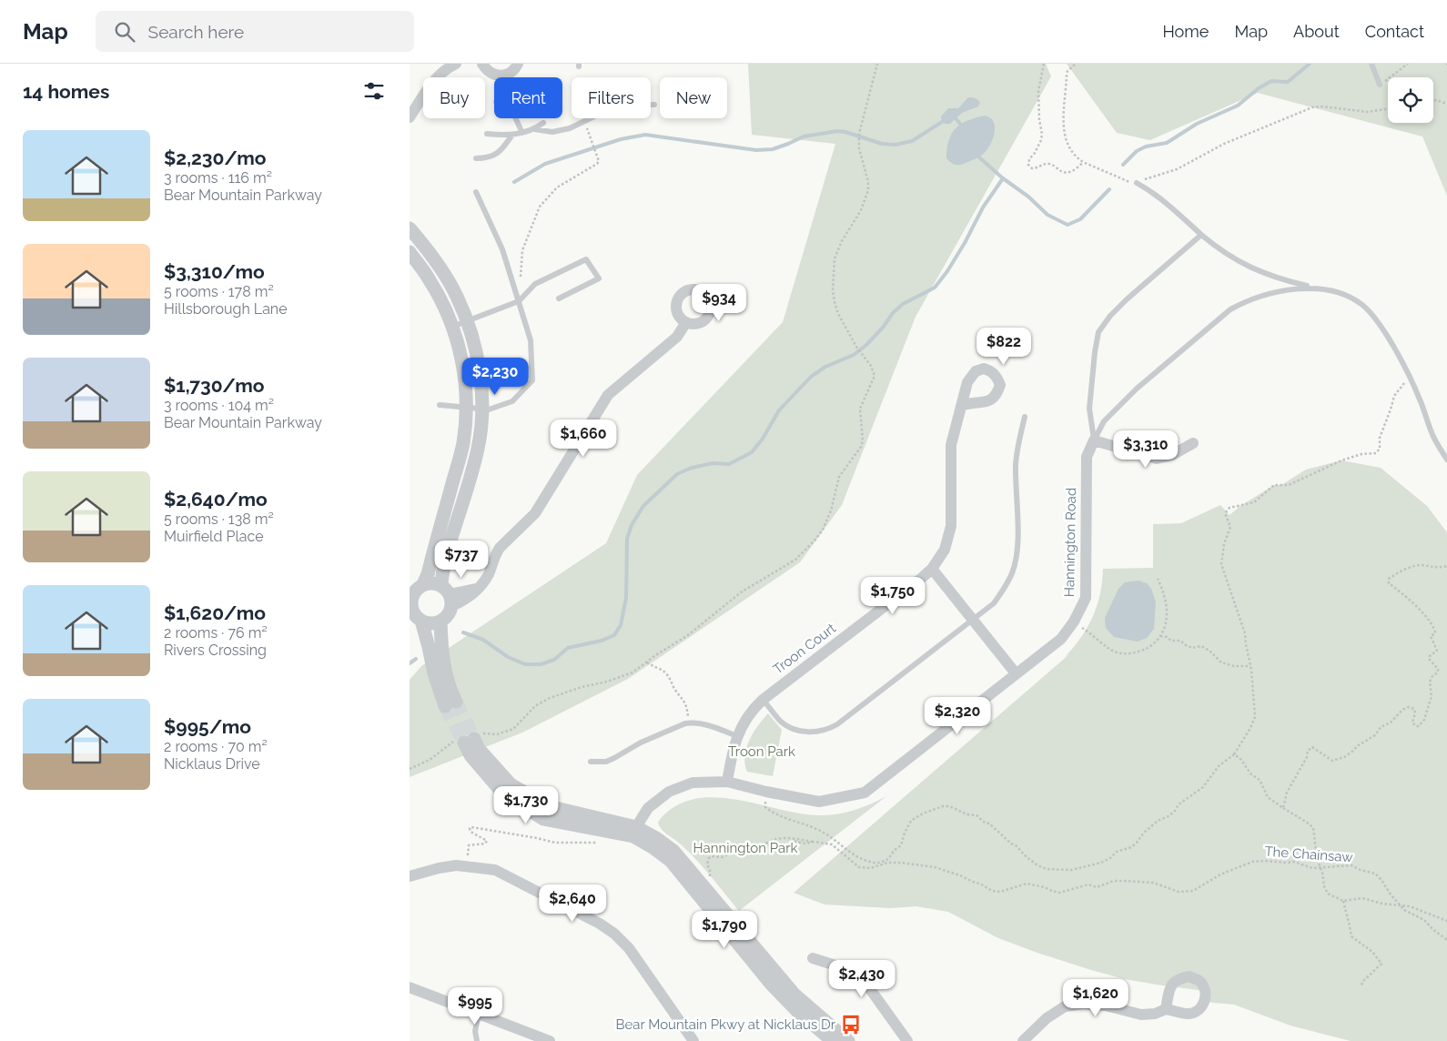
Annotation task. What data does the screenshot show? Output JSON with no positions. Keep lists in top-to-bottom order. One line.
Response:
{"streets":{"street":["Hannington Road","Troon Court"],"path":["The Chainsaw"]},"crossings":[["Hannington Road","Troon Court"]],"parks":["Troon Park","Hannington Park"],"places":{"bus stop":["Bear Mountain Pkwy at Nicklaus Dr"]},"page":{"header":"Map","search":"Search here","nav":["Home","Map","About","Contact"],"heading":"14 homes","chip":["Buy","Rent","Filters","New"],"list":[{"name":"$2,230/mo","note":"3 rooms · 116 m² · Bear Mountain Parkway"},{"name":"$3,310/mo","note":"5 rooms · 178 m² · Hillsborough Lane"},{"name":"$1,730/mo","note":"3 rooms · 104 m² · Bear Mountain Parkway"},{"name":"$2,640/mo","note":"5 rooms · 138 m² · Muirfield Place"},{"name":"$1,620/mo","note":"2 rooms · 76 m² · Rivers Crossing"},{"name":"$995/mo","note":"2 rooms · 70 m² · Nicklaus Drive"}],"price":["$934","$822","$2,230","$1,660","$3,310","$737","$1,750","$2,320","$1,730","$2,640","$1,790","$2,430","$1,620","$995"]}}
